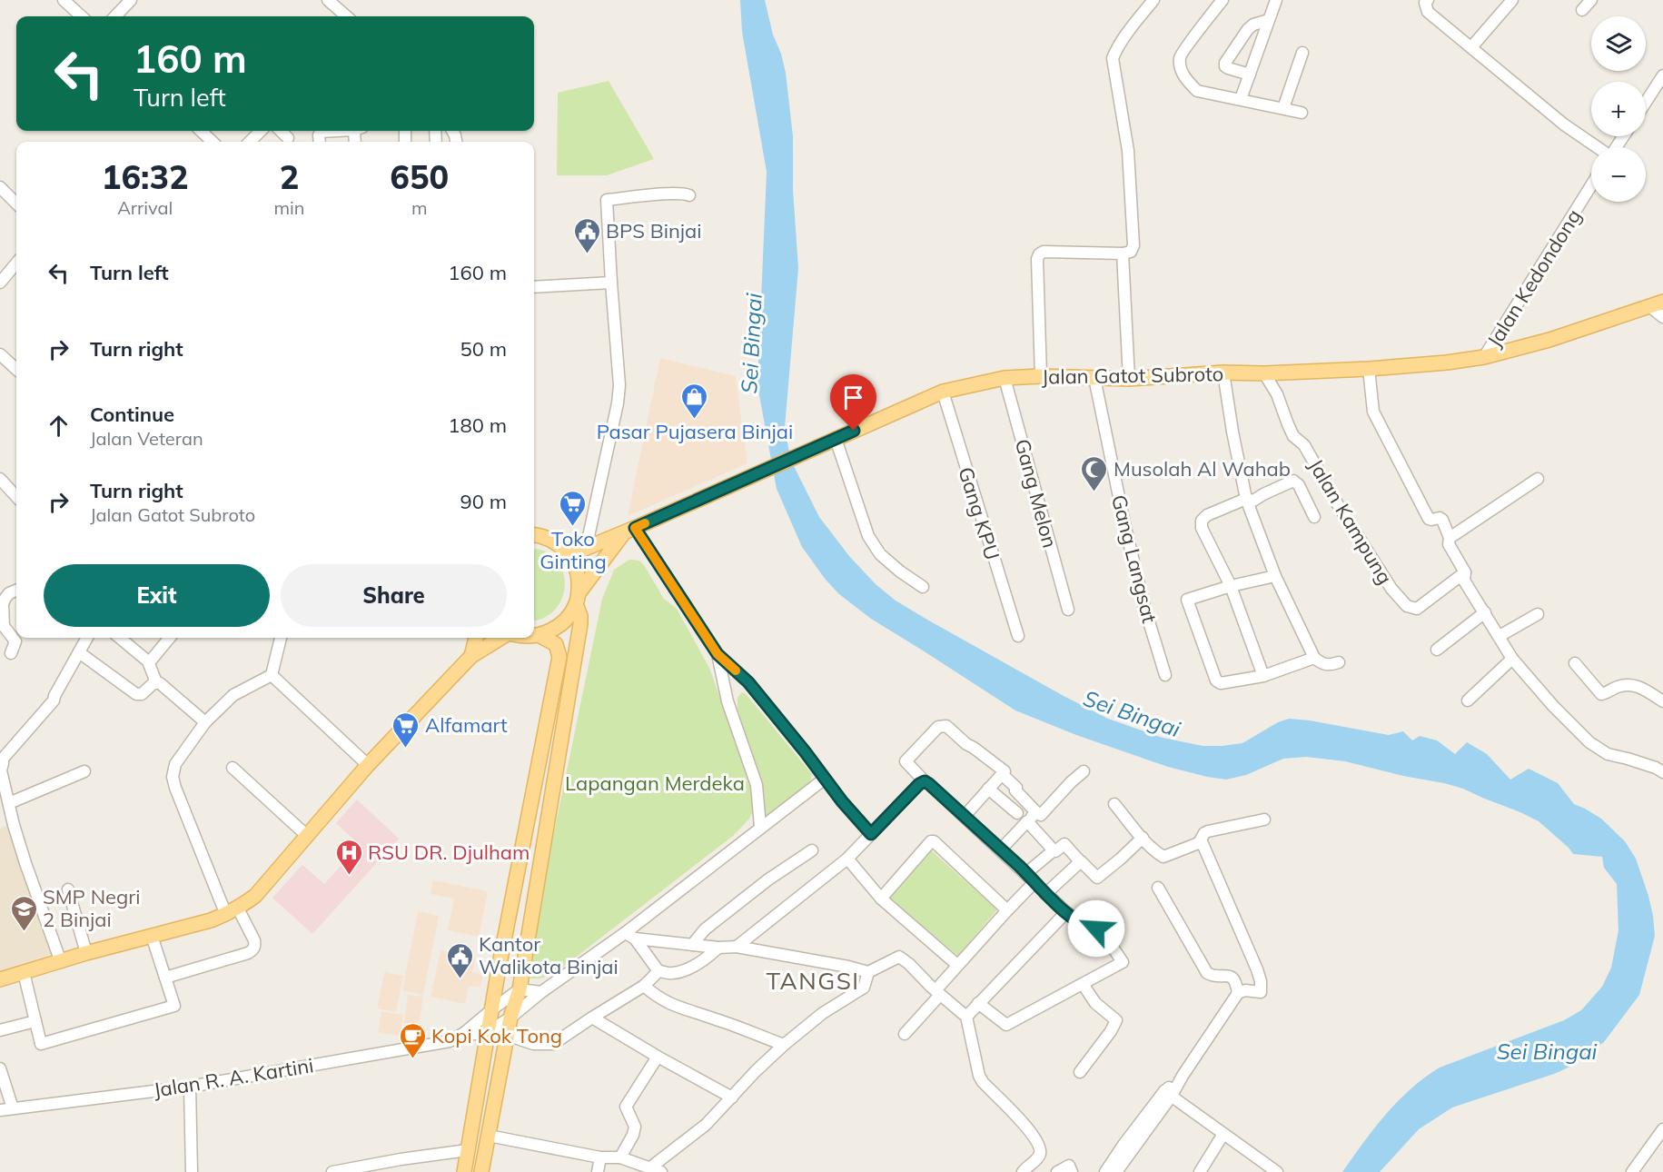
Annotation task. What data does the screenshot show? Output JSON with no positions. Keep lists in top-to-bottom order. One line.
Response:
{"streets":{"main road":["Jalan Gatot Subroto"],"street":["Jalan Kedondong","Gang Melon","Gang KPU","Jalan Kampung","Gang Langsat","Jalan R. A. Kartini"]},"crossings":[["Jalan Kedondong","Jalan Gatot Subroto"],["Jalan Gatot Subroto","Gang Melon"],["Jalan Gatot Subroto","Gang KPU"],["Jalan Gatot Subroto","Jalan Kampung"],["Jalan Gatot Subroto","Gang Langsat"]],"districts":["TANGSI"],"water":["Sei Bingai"],"parks":["Lapangan Merdeka"],"places":{"public building":["BPS Binjai","Kantor Walikota Binjai"],"shop":["Pasar Pujasera Binjai"],"mosque":["Musolah Al Wahab"],"supermarket":["Toko Ginting","Alfamart"],"hospital":["RSU DR. Djulham"],"school or university":["SMP Negri 2 Binjai"],"cafe":["Kopi Kok Tong"]},"page":{"map_buttons":["+","−"],"turn":["160 m","Turn left"],"eta":["16:32","Arrival","2","min","650","m"],"list":[{"name":"Turn left","value":"160 m"},{"name":"Turn right","value":"50 m"},{"name":"Continue","note":"Jalan Veteran","value":"180 m"},{"name":"Turn right","note":"Jalan Gatot Subroto","value":"90 m"}],"buttons":["Exit","Share"]}}
